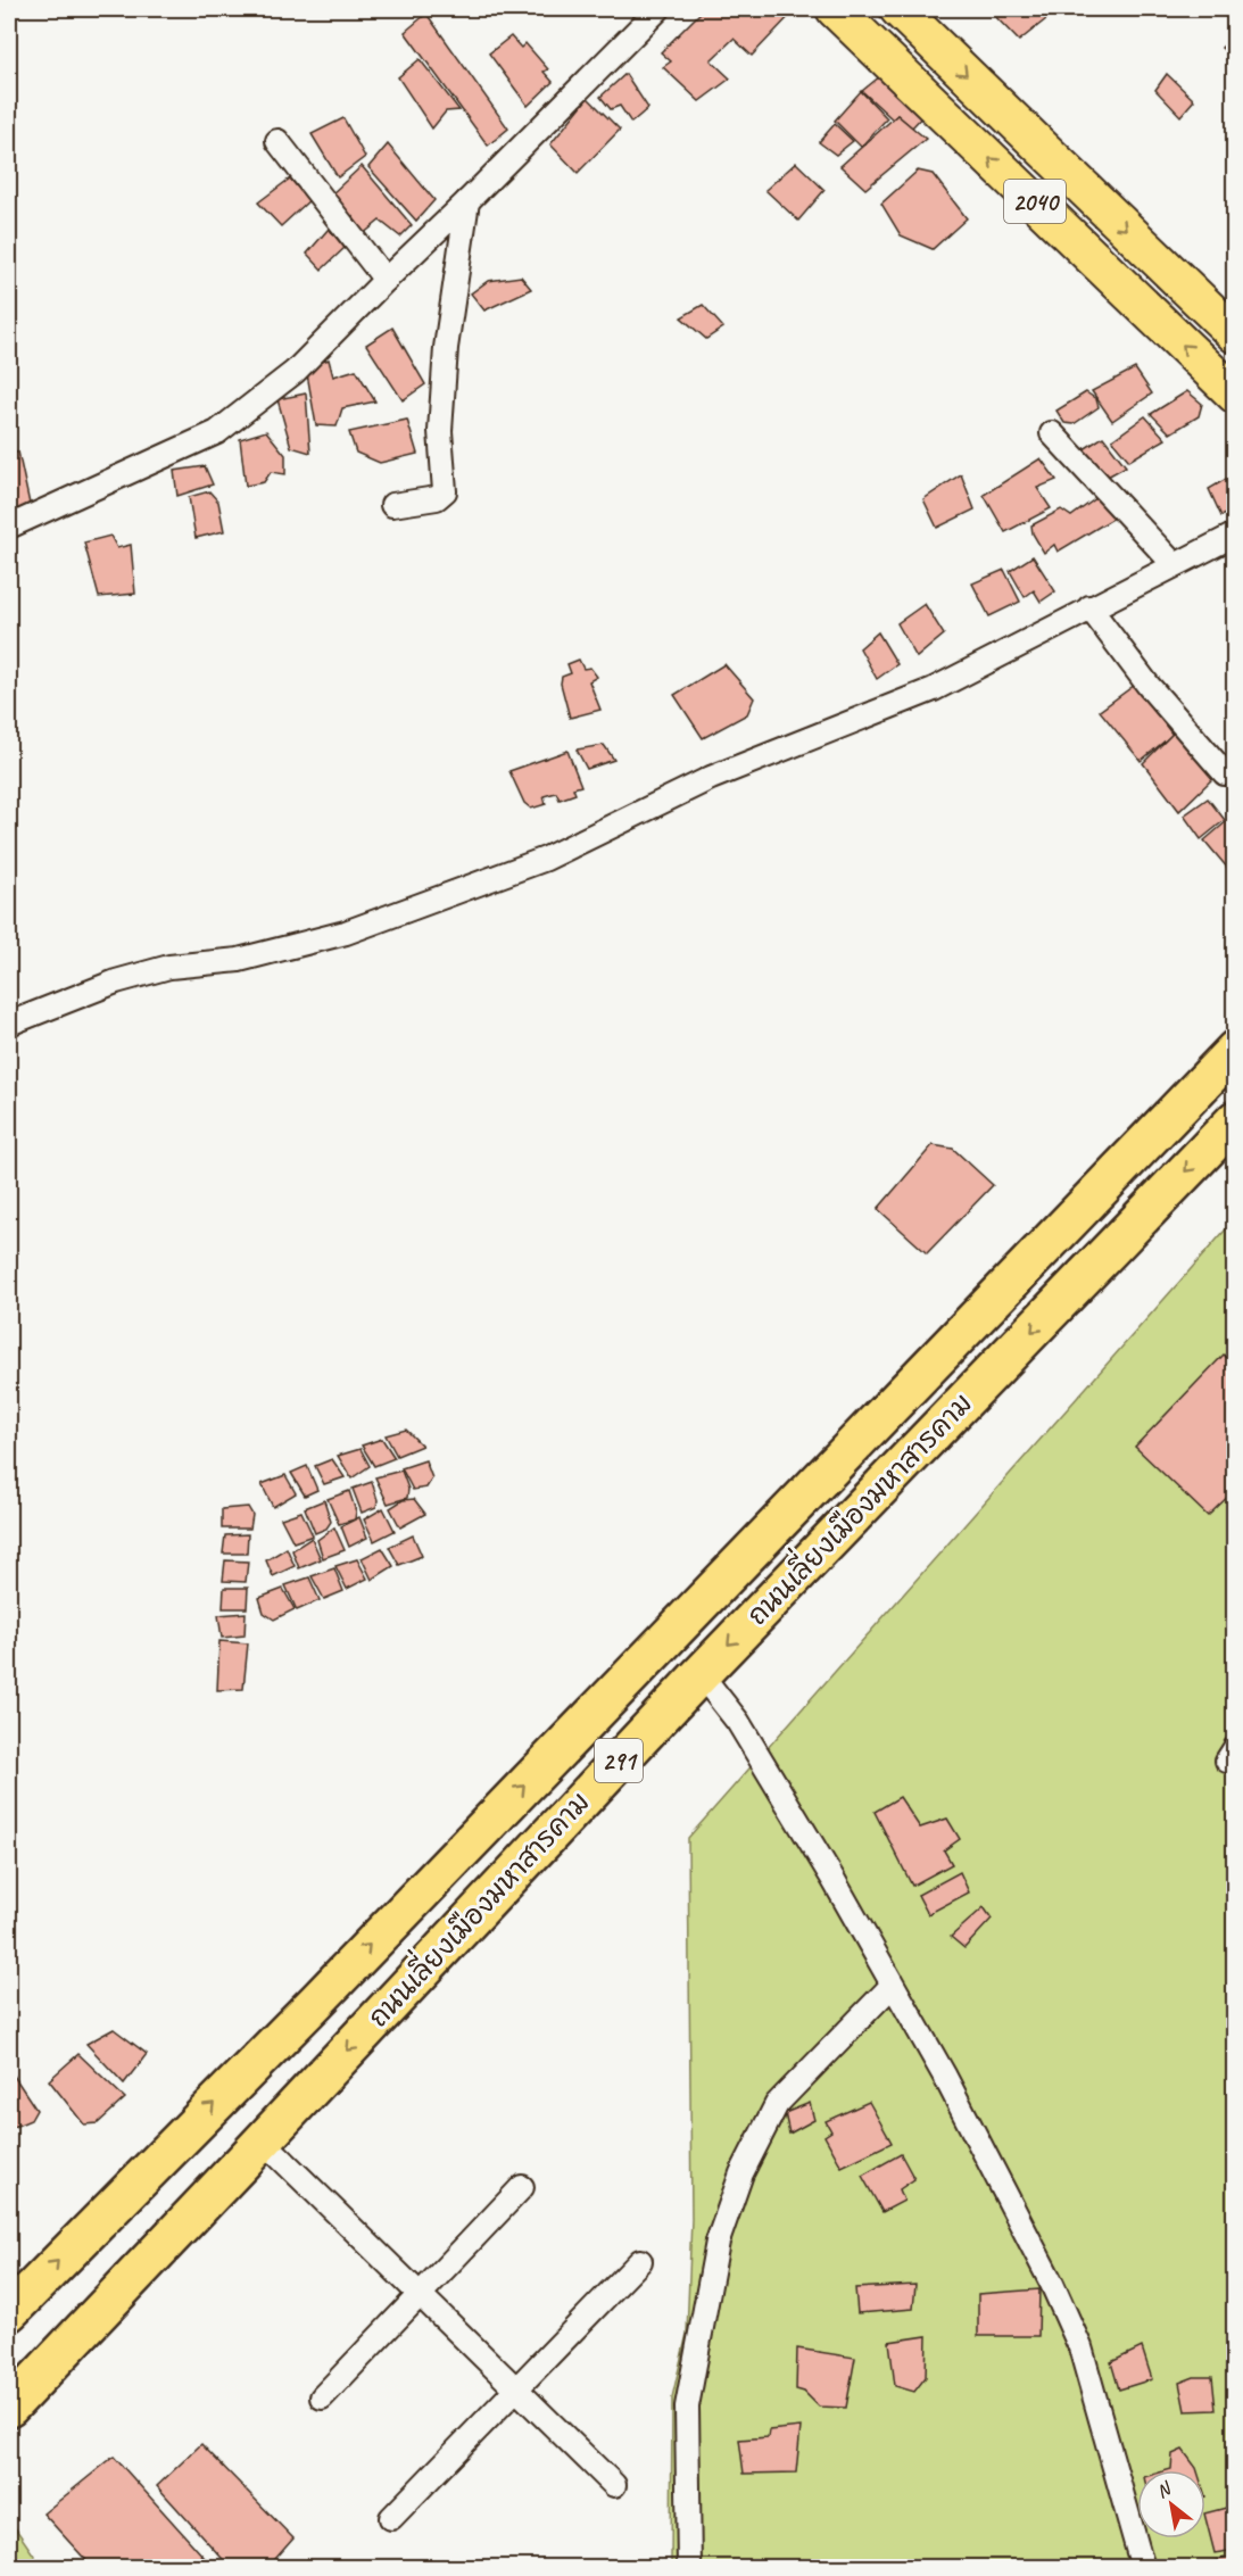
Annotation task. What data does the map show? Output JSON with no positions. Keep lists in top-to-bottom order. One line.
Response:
{"streets":{"highway":["ถนนเลี่ยงเมืองมหาสารคาม","291"],"main road":["2040"]},"north":"top left"}
